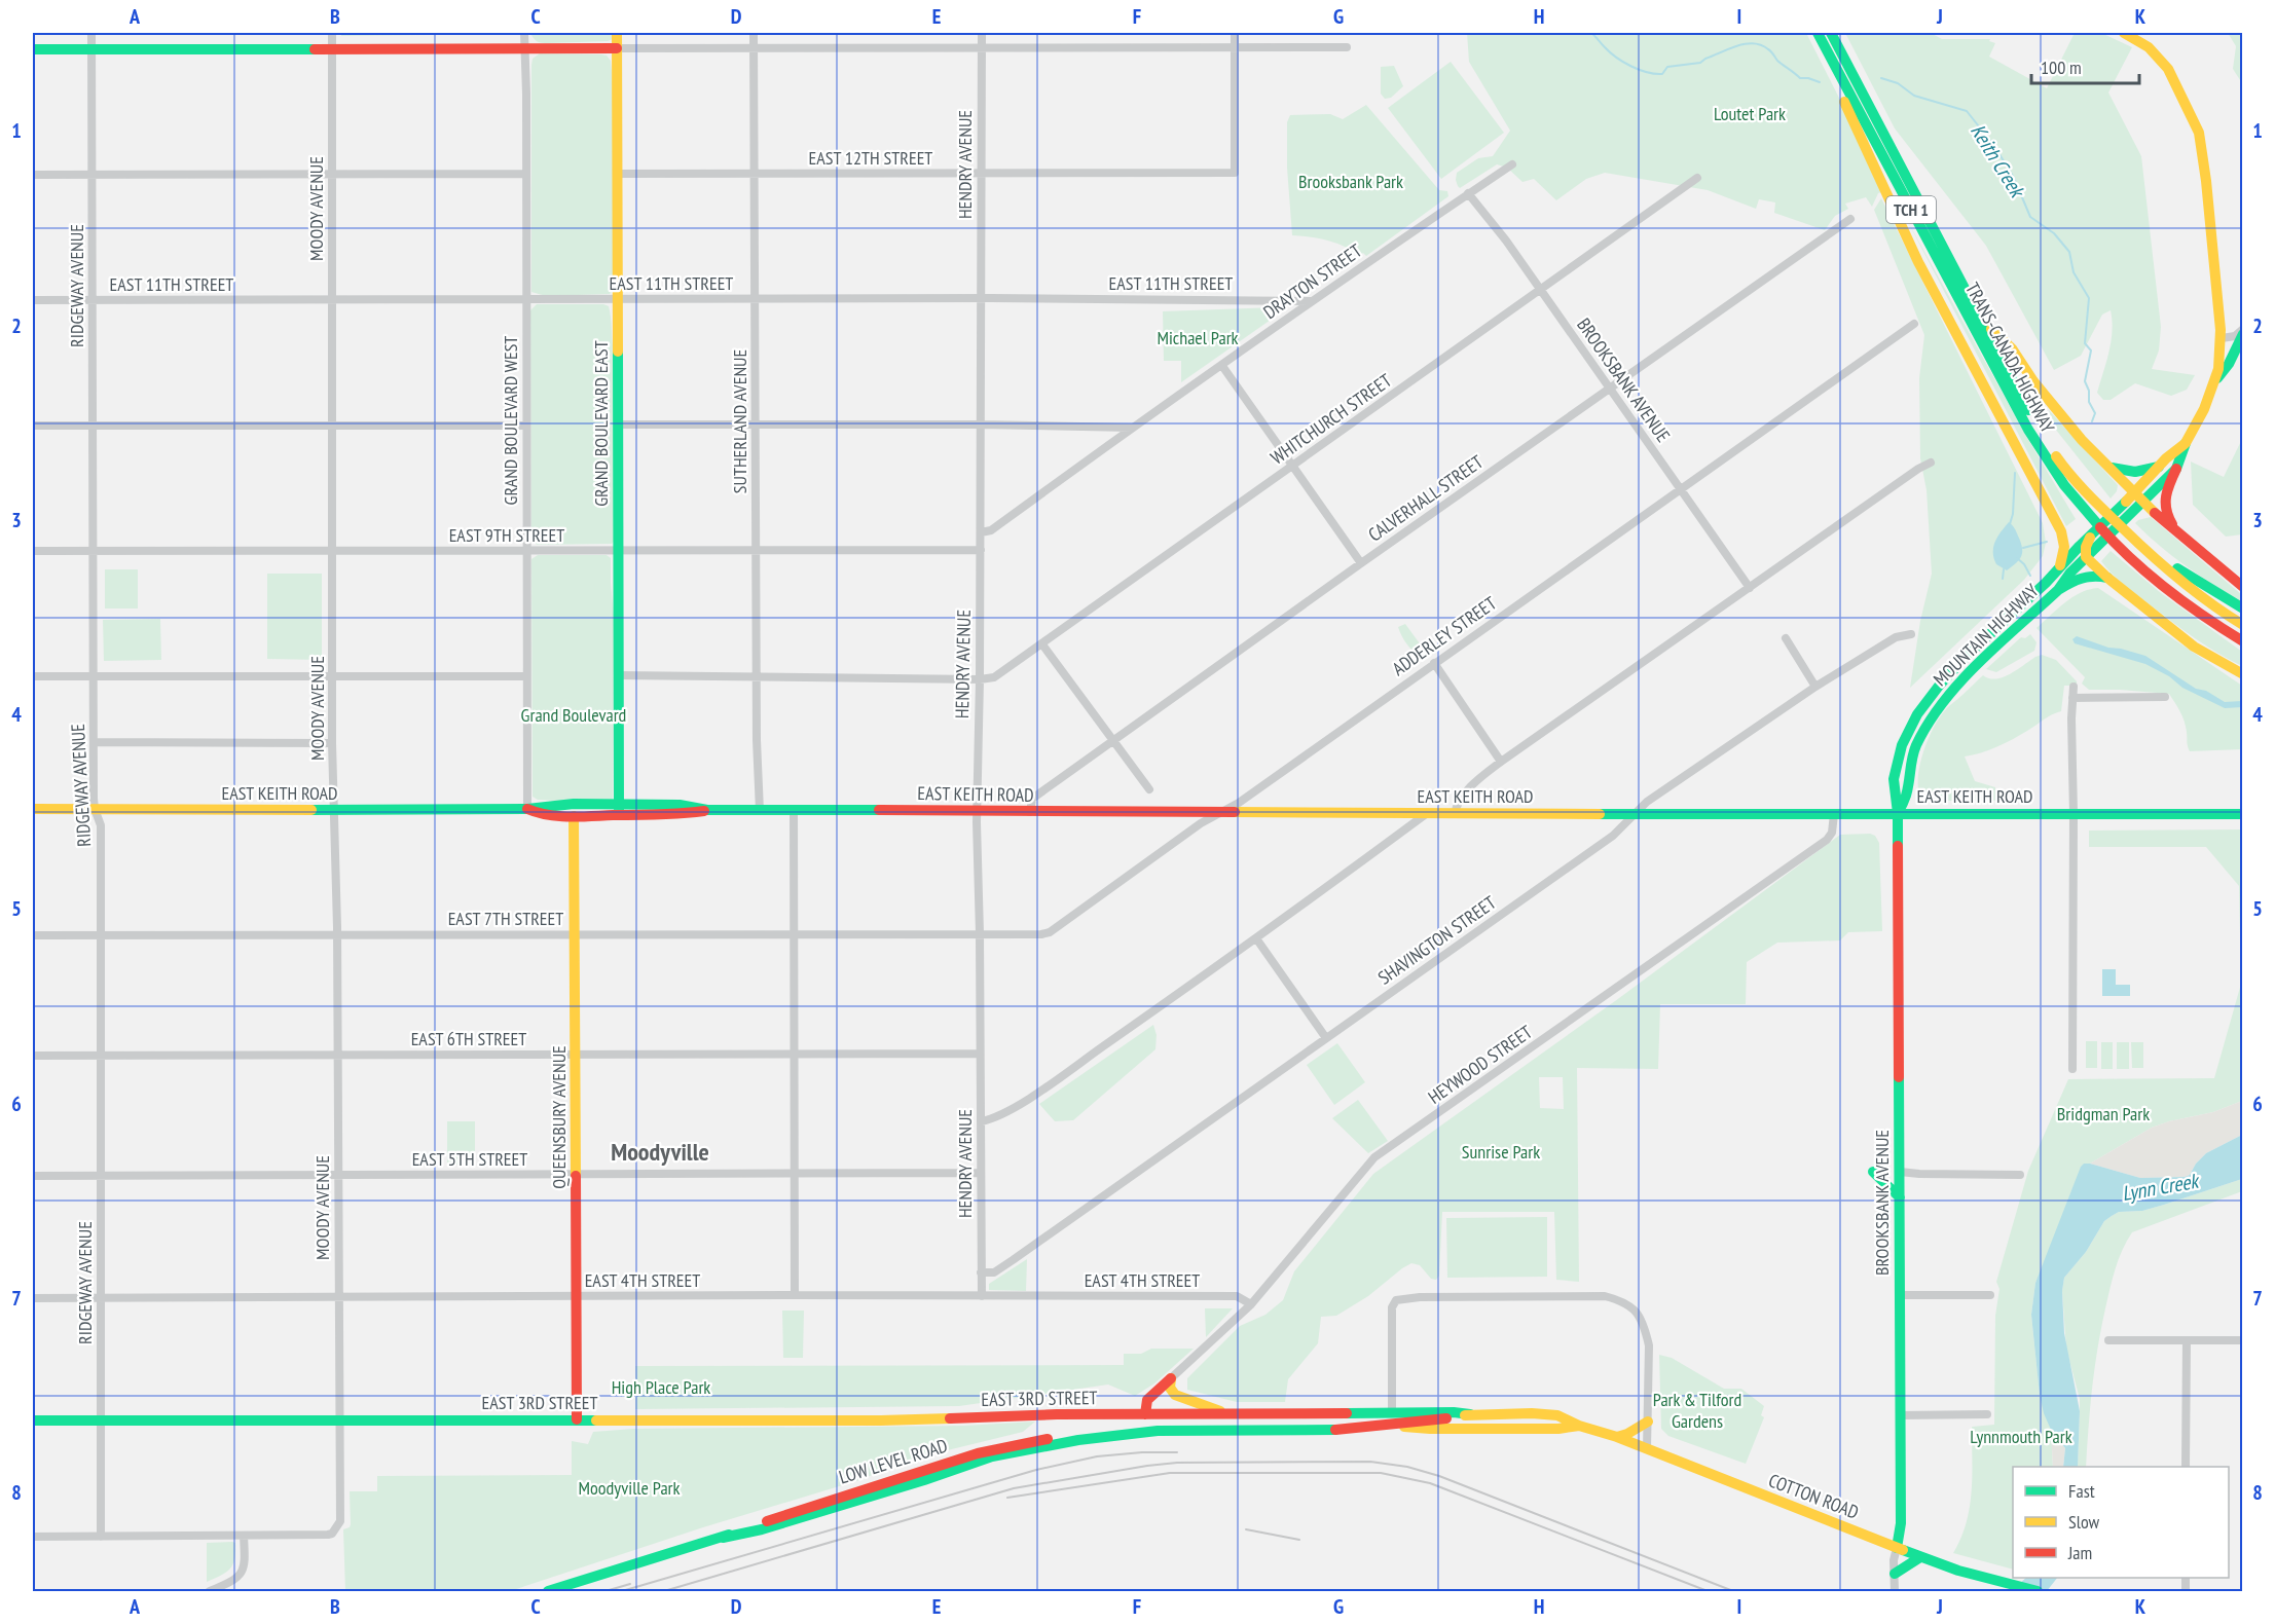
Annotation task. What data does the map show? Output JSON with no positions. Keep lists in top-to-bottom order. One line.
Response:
{"streets":{"main road":["TCH 1","TRANS-CANADA HIGHWAY","BROOKSBANK AVENUE","GRAND BOULEVARD EAST","MOUNTAIN HIGHWAY","EAST KEITH ROAD","QUEENSBURY AVENUE","EAST 3RD STREET","LOW LEVEL ROAD","COTTON ROAD"],"street":["EAST 12TH STREET","HENDRY AVENUE","MOODY AVENUE","DRAYTON STREET","EAST 11TH STREET","RIDGEWAY AVENUE","WHITCHURCH STREET","GRAND BOULEVARD WEST","SUTHERLAND AVENUE","CALVERHALL STREET","EAST 9TH STREET","ADDERLEY STREET","EAST 7TH STREET","SHAVINGTON STREET","EAST 6TH STREET","HEYWOOD STREET","EAST 5TH STREET","EAST 4TH STREET"]},"crossings":[["EAST 12TH STREET","HENDRY AVENUE"],["EAST 12TH STREET","SUTHERLAND AVENUE"],["EAST 12TH STREET","GRAND BOULEVARD EAST"],["HENDRY AVENUE","DRAYTON STREET"],["HENDRY AVENUE","EAST 11TH STREET"],["HENDRY AVENUE","WHITCHURCH STREET"],["HENDRY AVENUE","EAST 9TH STREET"],["HENDRY AVENUE","ADDERLEY STREET"],["HENDRY AVENUE","EAST KEITH ROAD"],["HENDRY AVENUE","EAST 7TH STREET"],["HENDRY AVENUE","SHAVINGTON STREET"],["HENDRY AVENUE","EAST 6TH STREET"],["HENDRY AVENUE","EAST 5TH STREET"],["HENDRY AVENUE","EAST 4TH STREET"],["MOODY AVENUE","EAST 11TH STREET"],["MOODY AVENUE","EAST 9TH STREET"],["MOODY AVENUE","EAST KEITH ROAD"],["MOODY AVENUE","EAST 7TH STREET"],["MOODY AVENUE","EAST 6TH STREET"],["MOODY AVENUE","EAST 5TH STREET"],["MOODY AVENUE","EAST 4TH STREET"],["MOODY AVENUE","EAST 3RD STREET"],["TCH 1","TRANS-CANADA HIGHWAY"],["DRAYTON STREET","EAST 11TH STREET"],["DRAYTON STREET","BROOKSBANK AVENUE"],["EAST 11TH STREET","RIDGEWAY AVENUE"],["EAST 11TH STREET","GRAND BOULEVARD WEST"],["EAST 11TH STREET","SUTHERLAND AVENUE"],["EAST 11TH STREET","GRAND BOULEVARD EAST"],["RIDGEWAY AVENUE","EAST 9TH STREET"],["RIDGEWAY AVENUE","EAST KEITH ROAD"],["RIDGEWAY AVENUE","EAST 7TH STREET"],["RIDGEWAY AVENUE","EAST 6TH STREET"],["RIDGEWAY AVENUE","EAST 5TH STREET"],["RIDGEWAY AVENUE","EAST 4TH STREET"],["RIDGEWAY AVENUE","EAST 3RD STREET"],["BROOKSBANK AVENUE","WHITCHURCH STREET"],["BROOKSBANK AVENUE","CALVERHALL STREET"],["BROOKSBANK AVENUE","MOUNTAIN HIGHWAY"],["BROOKSBANK AVENUE","ADDERLEY STREET"],["BROOKSBANK AVENUE","EAST KEITH ROAD"],["BROOKSBANK AVENUE","COTTON ROAD"],["GRAND BOULEVARD WEST","EAST 9TH STREET"],["GRAND BOULEVARD WEST","EAST KEITH ROAD"],["SUTHERLAND AVENUE","EAST 9TH STREET"],["SUTHERLAND AVENUE","EAST KEITH ROAD"],["GRAND BOULEVARD EAST","EAST 9TH STREET"],["GRAND BOULEVARD EAST","EAST KEITH ROAD"],["CALVERHALL STREET","EAST KEITH ROAD"],["MOUNTAIN HIGHWAY","EAST KEITH ROAD"],["ADDERLEY STREET","EAST KEITH ROAD"],["ADDERLEY STREET","EAST 7TH STREET"],["EAST KEITH ROAD","SHAVINGTON STREET"],["EAST KEITH ROAD","HEYWOOD STREET"],["EAST KEITH ROAD","QUEENSBURY AVENUE"],["EAST 7TH STREET","QUEENSBURY AVENUE"],["EAST 6TH STREET","QUEENSBURY AVENUE"],["HEYWOOD STREET","EAST 4TH STREET"],["QUEENSBURY AVENUE","EAST 5TH STREET"],["QUEENSBURY AVENUE","EAST 4TH STREET"],["QUEENSBURY AVENUE","EAST 3RD STREET"],["EAST 3RD STREET","LOW LEVEL ROAD"],["EAST 3RD STREET","COTTON ROAD"],["LOW LEVEL ROAD","COTTON ROAD"]],"districts":["Moodyville"],"water":["Keith Creek","Lynn Creek"],"parks":["Loutet Park","Brooksbank Park","Michael Park","Grand Boulevard","Bridgman Park","Sunrise Park","High Place Park","Park & Tilford Gardens","Lynnmouth Park","Moodyville Park"],"legend":["Fast","Slow","Jam"],"scale_bar":"100 m","grid":{"columns":["A","B","C","D","E","F","G","H","I","J","K"],"rows":["1","2","3","4","5","6","7","8"]}}
